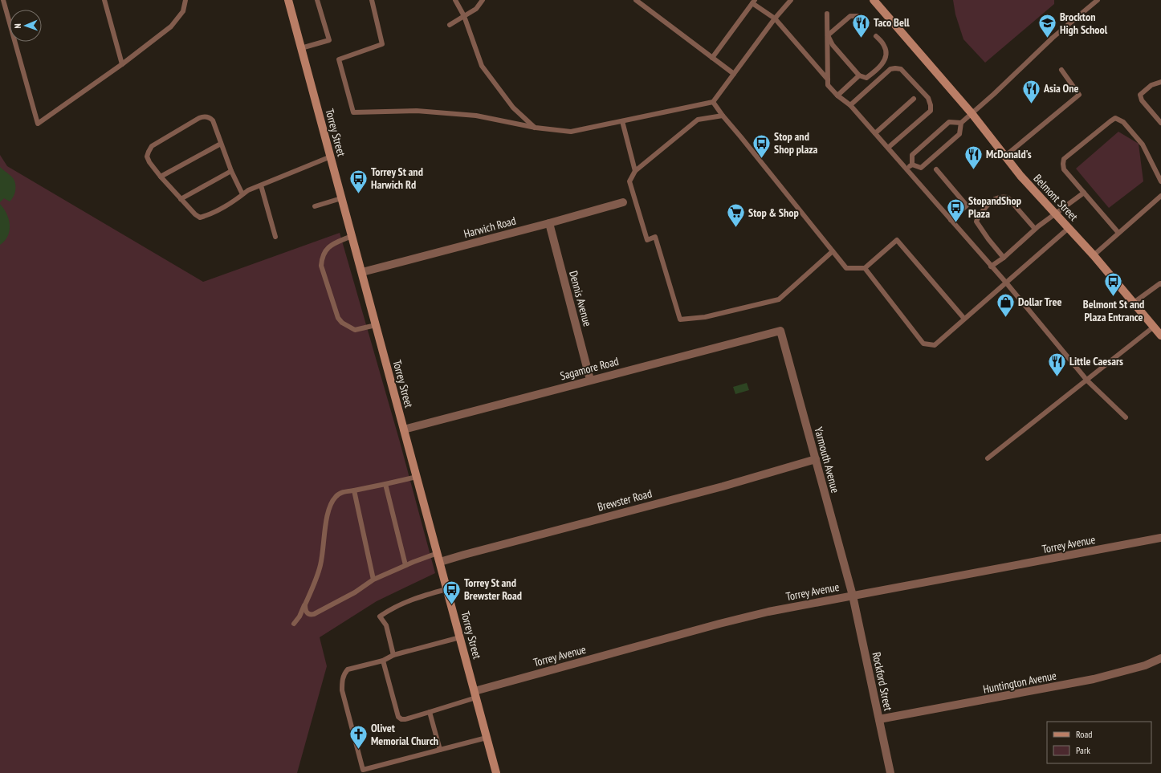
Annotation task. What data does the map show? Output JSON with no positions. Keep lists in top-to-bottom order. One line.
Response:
{"streets":{"main road":["Torrey Street","Belmont Street"],"street":["Harwich Road","Dennis Avenue","Sagamore Road","Yarmouth Avenue","Brewster Road","Torrey Avenue","Rockford Street","Huntington Avenue"]},"crossings":[["Torrey Street","Harwich Road"],["Torrey Street","Sagamore Road"],["Torrey Street","Brewster Road"],["Torrey Street","Torrey Avenue"],["Harwich Road","Dennis Avenue"],["Dennis Avenue","Sagamore Road"],["Sagamore Road","Yarmouth Avenue"],["Yarmouth Avenue","Brewster Road"],["Yarmouth Avenue","Torrey Avenue"],["Yarmouth Avenue","Rockford Street"],["Torrey Avenue","Rockford Street"],["Rockford Street","Huntington Avenue"]],"places":{"restaurant":["Taco Bell","Asia One","McDonald's","Little Caesars"],"school or university":["Brockton High School"],"bus stop":["Stop and Shop plaza","Torrey St and Harwich Rd","StopandShop Plaza","Belmont St and Plaza Entrance","Torrey St and Brewster Road"],"supermarket":["Stop & Shop"],"shop":["Dollar Tree"],"church":["Olivet Memorial Church"]},"legend":["Road","Park"],"north":"left"}
